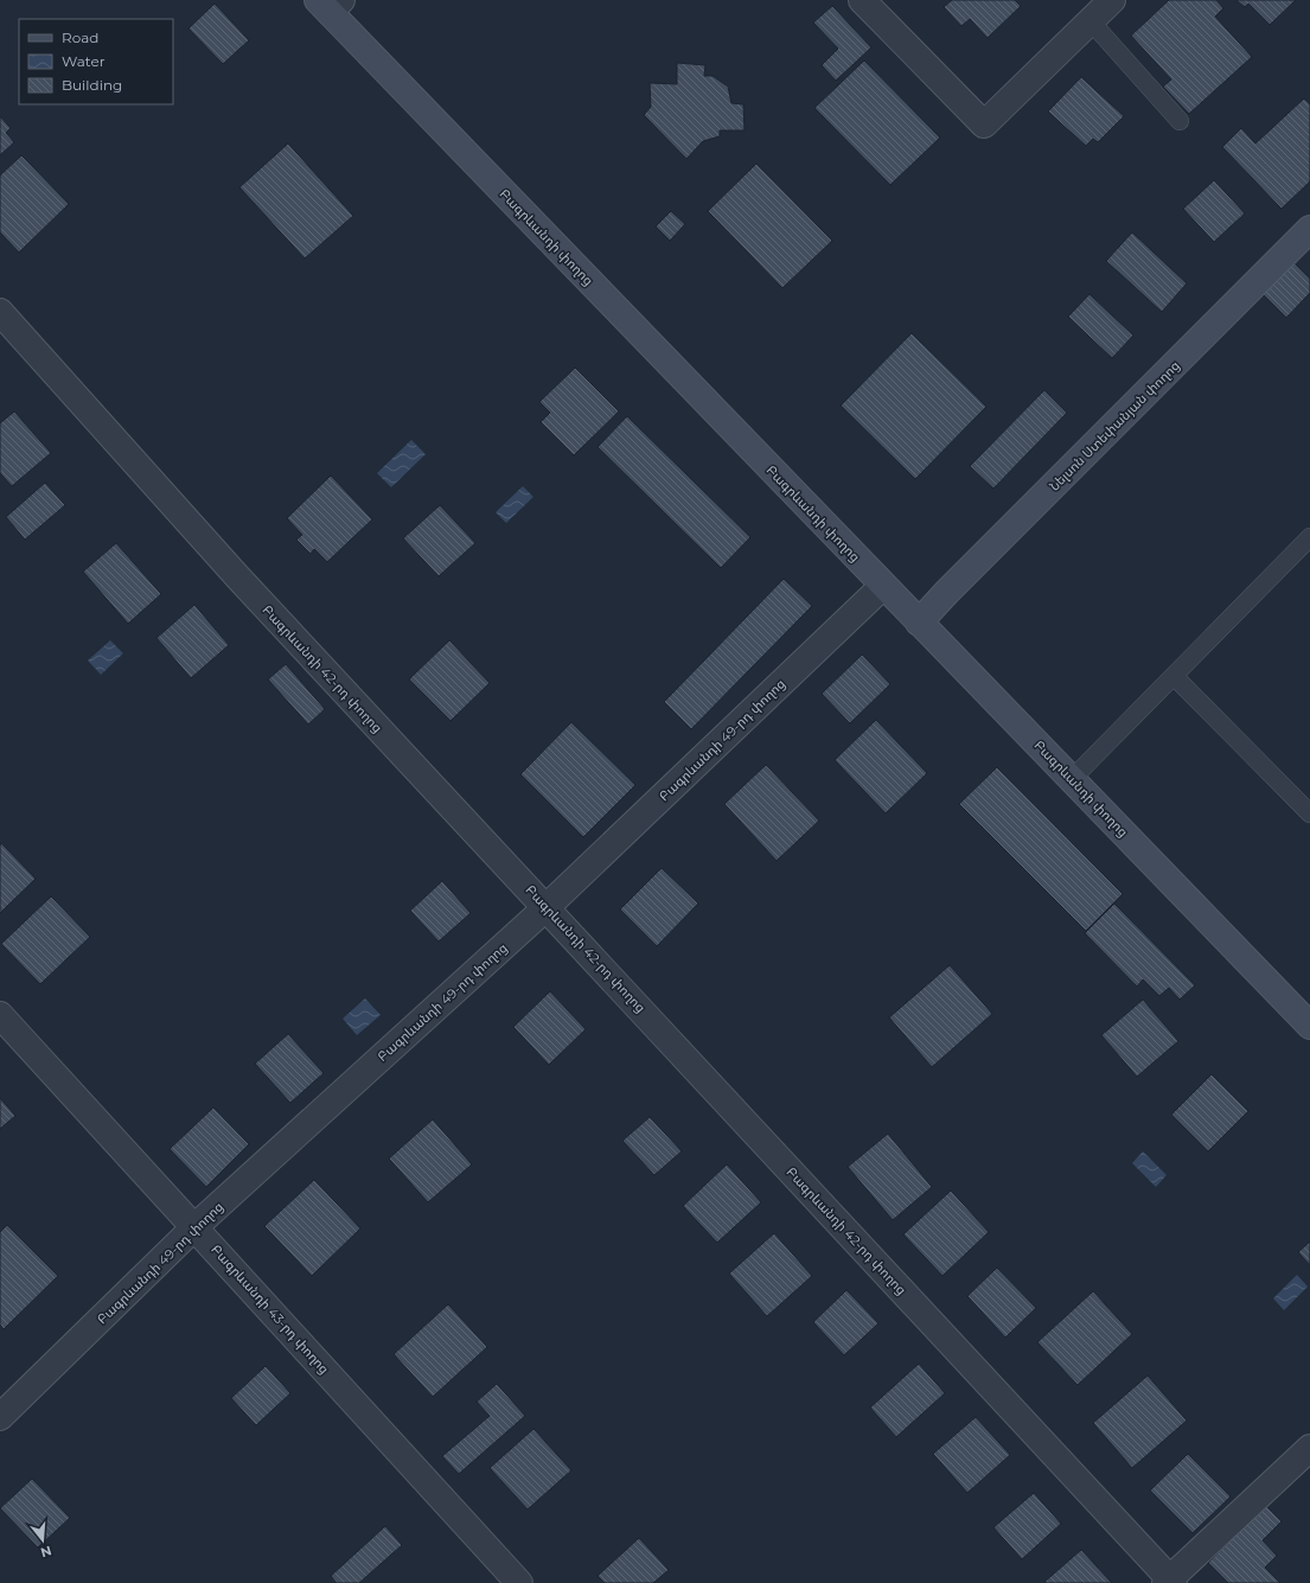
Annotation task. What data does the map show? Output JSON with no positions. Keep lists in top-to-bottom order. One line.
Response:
{"streets":{"main road":["Բագրևանդի փողոց","Նելսոն Ստեփանյան փողոց"],"street":["Բագրևանդի 42-րդ փողոց","Բագրևանդի 49-րդ փողոց","Բագրևանդի 43-րդ փողոց"]},"crossings":[["Բագրևանդի փողոց","Նելսոն Ստեփանյան փողոց"],["Բագրևանդի փողոց","Բագրևանդի 49-րդ փողոց"],["Բագրևանդի 42-րդ փողոց","Բագրևանդի 49-րդ փողոց"],["Բագրևանդի 49-րդ փողոց","Բագրևանդի 43-րդ փողոց"]],"legend":["Road","Water","Building"],"north":"bottom"}
